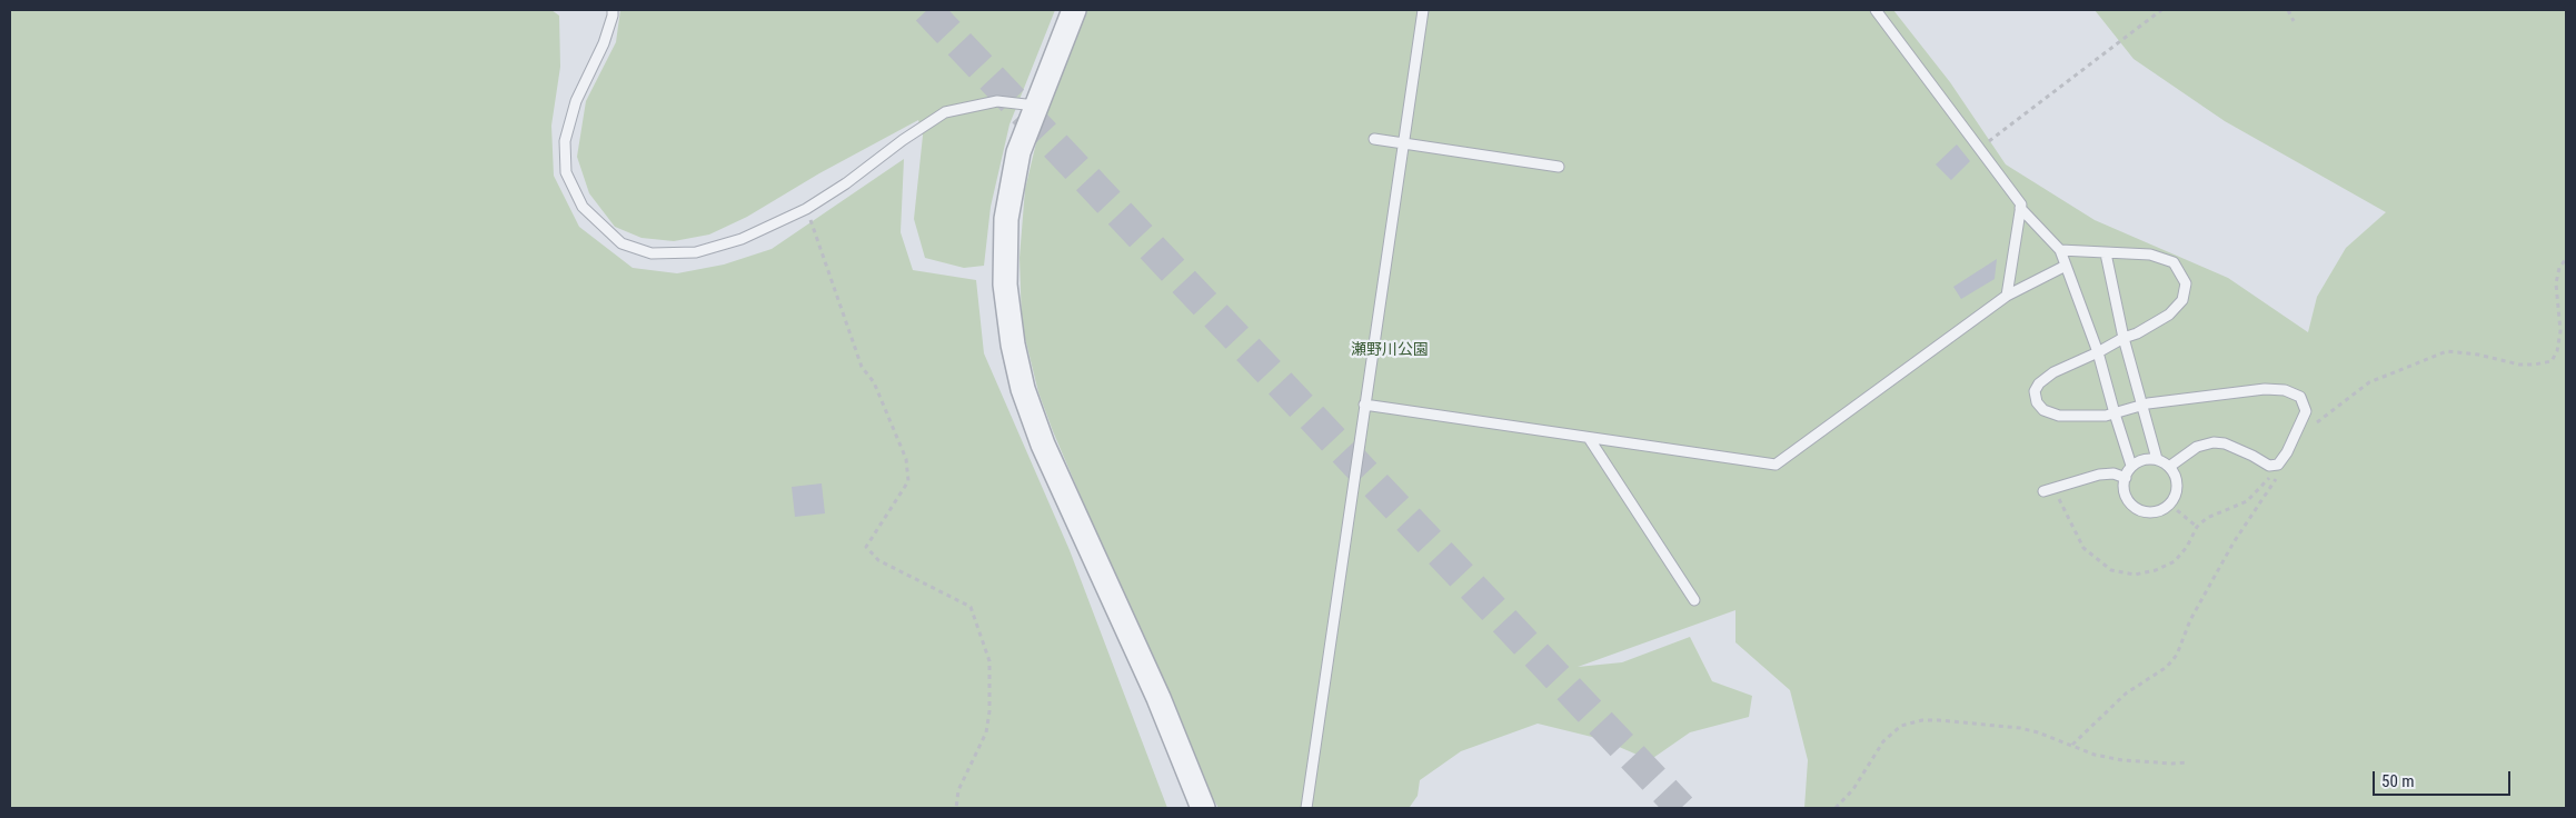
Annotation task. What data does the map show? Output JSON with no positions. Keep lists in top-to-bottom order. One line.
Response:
{"parks":["瀬野川公園"],"scale_bar":"50 m"}
